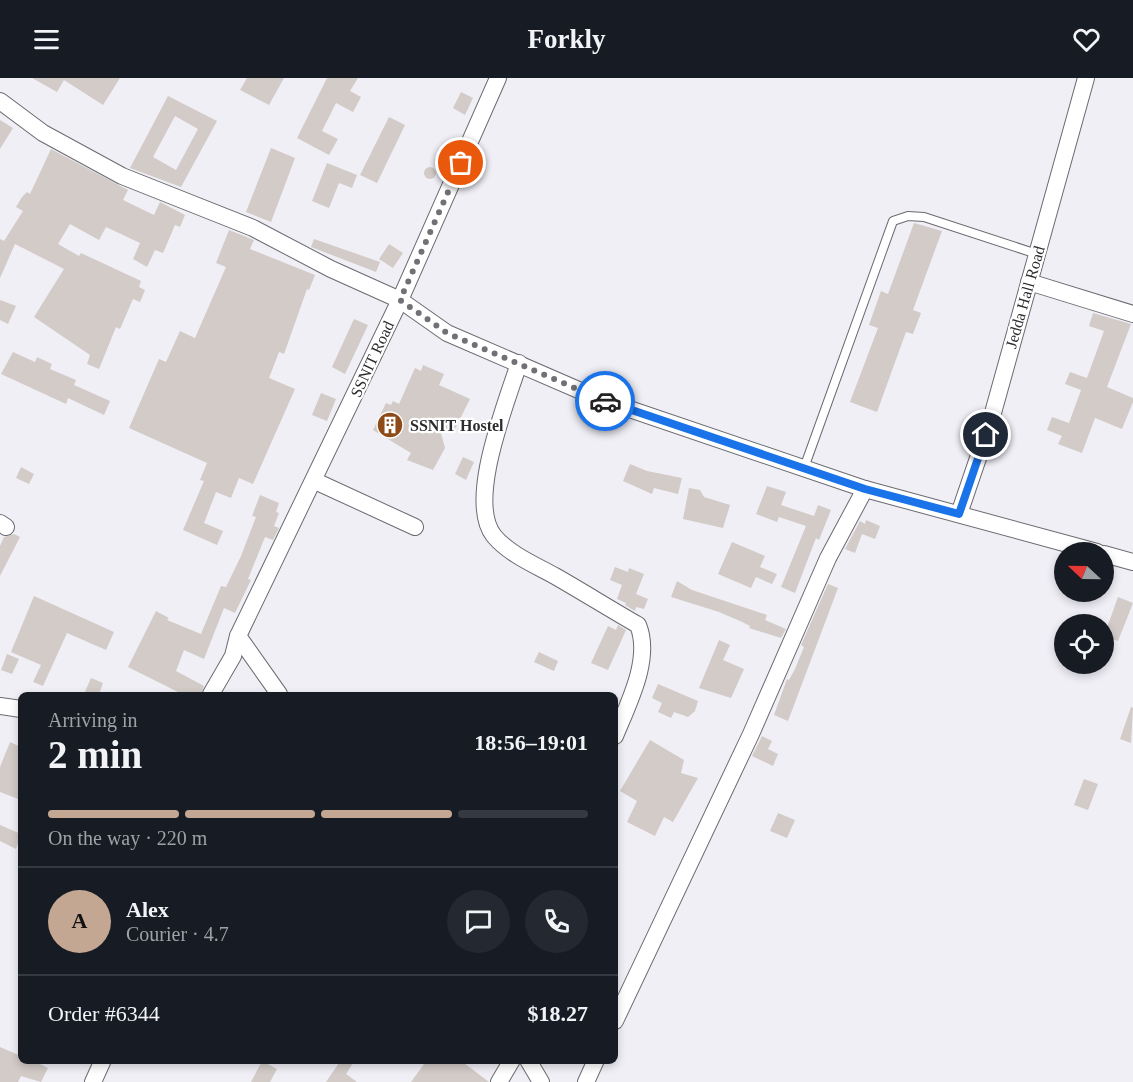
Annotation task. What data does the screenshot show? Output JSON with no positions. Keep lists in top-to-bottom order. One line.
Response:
{"streets":{"street":["Jedda Hall Road","SSNIT Road"]},"places":{"building":["SSNIT Hostel"]},"north":"left","page":{"header":"Forkly","heading":["2 min","Arriving in","18:56–19:01"],"panel":["Alex","Courier · 4.7","Order #6344","$18.27"],"bar":"On the way · 220 m","round":"A"}}
